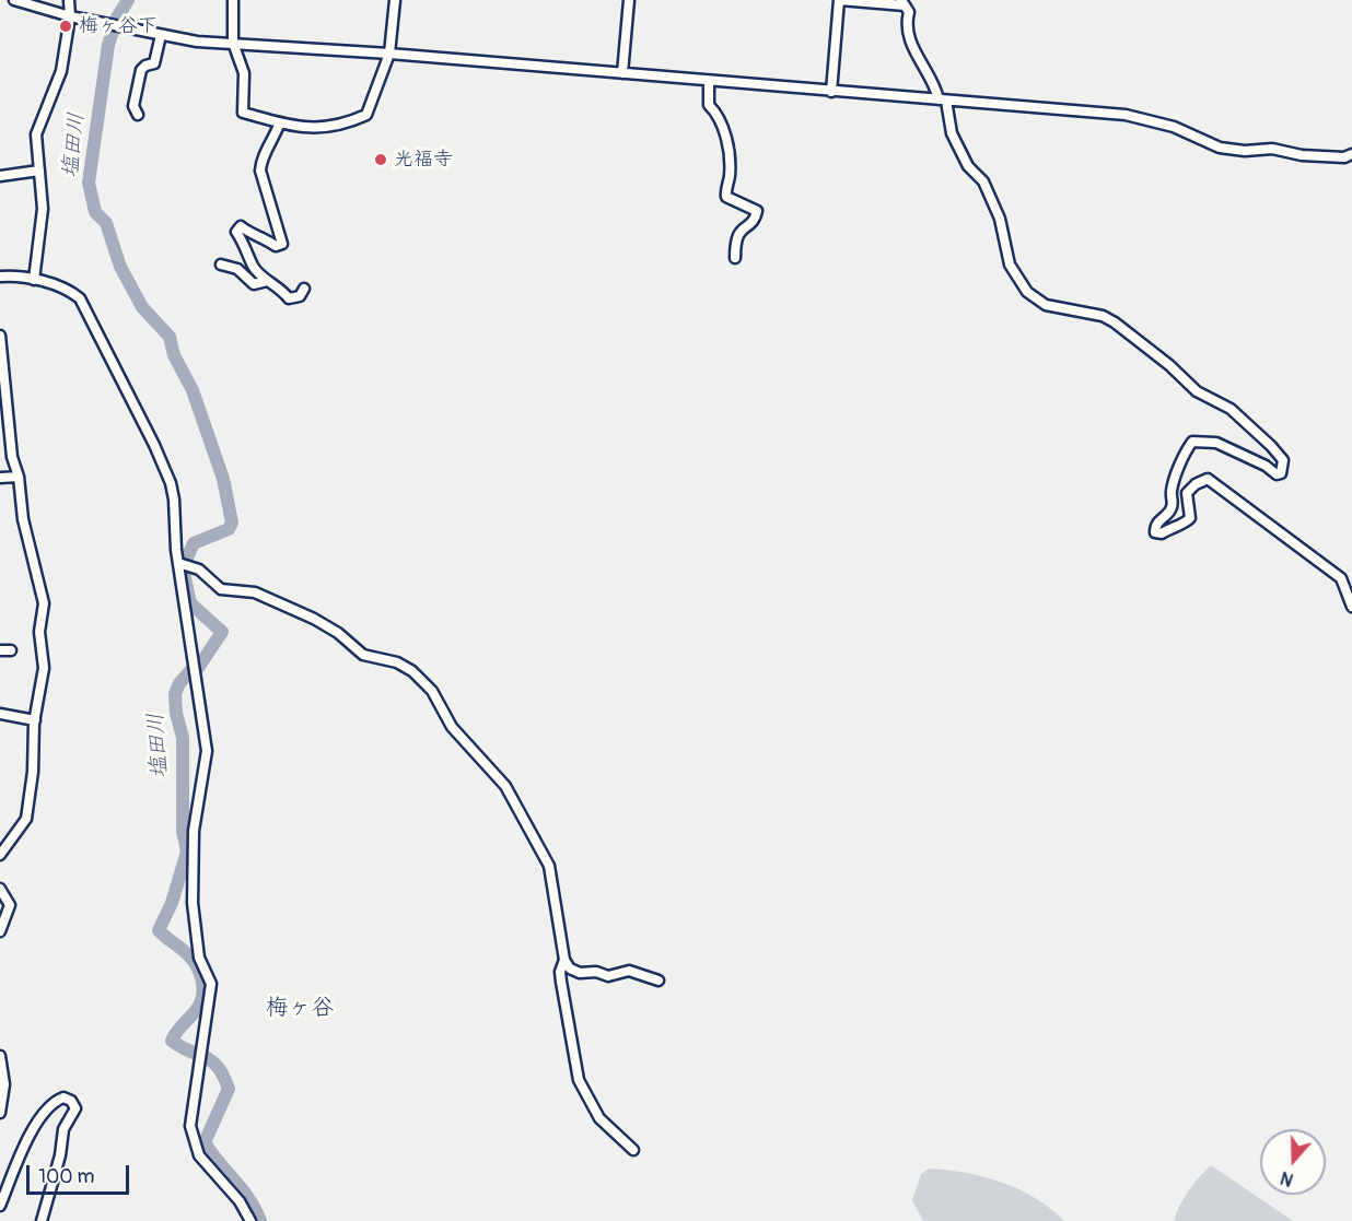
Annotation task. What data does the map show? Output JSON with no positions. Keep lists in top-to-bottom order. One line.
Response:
{"districts":["梅ヶ谷"],"water":["塩田川"],"places":["梅ヶ谷下","光福寺"],"scale_bar":"100 m","north":"bottom"}
